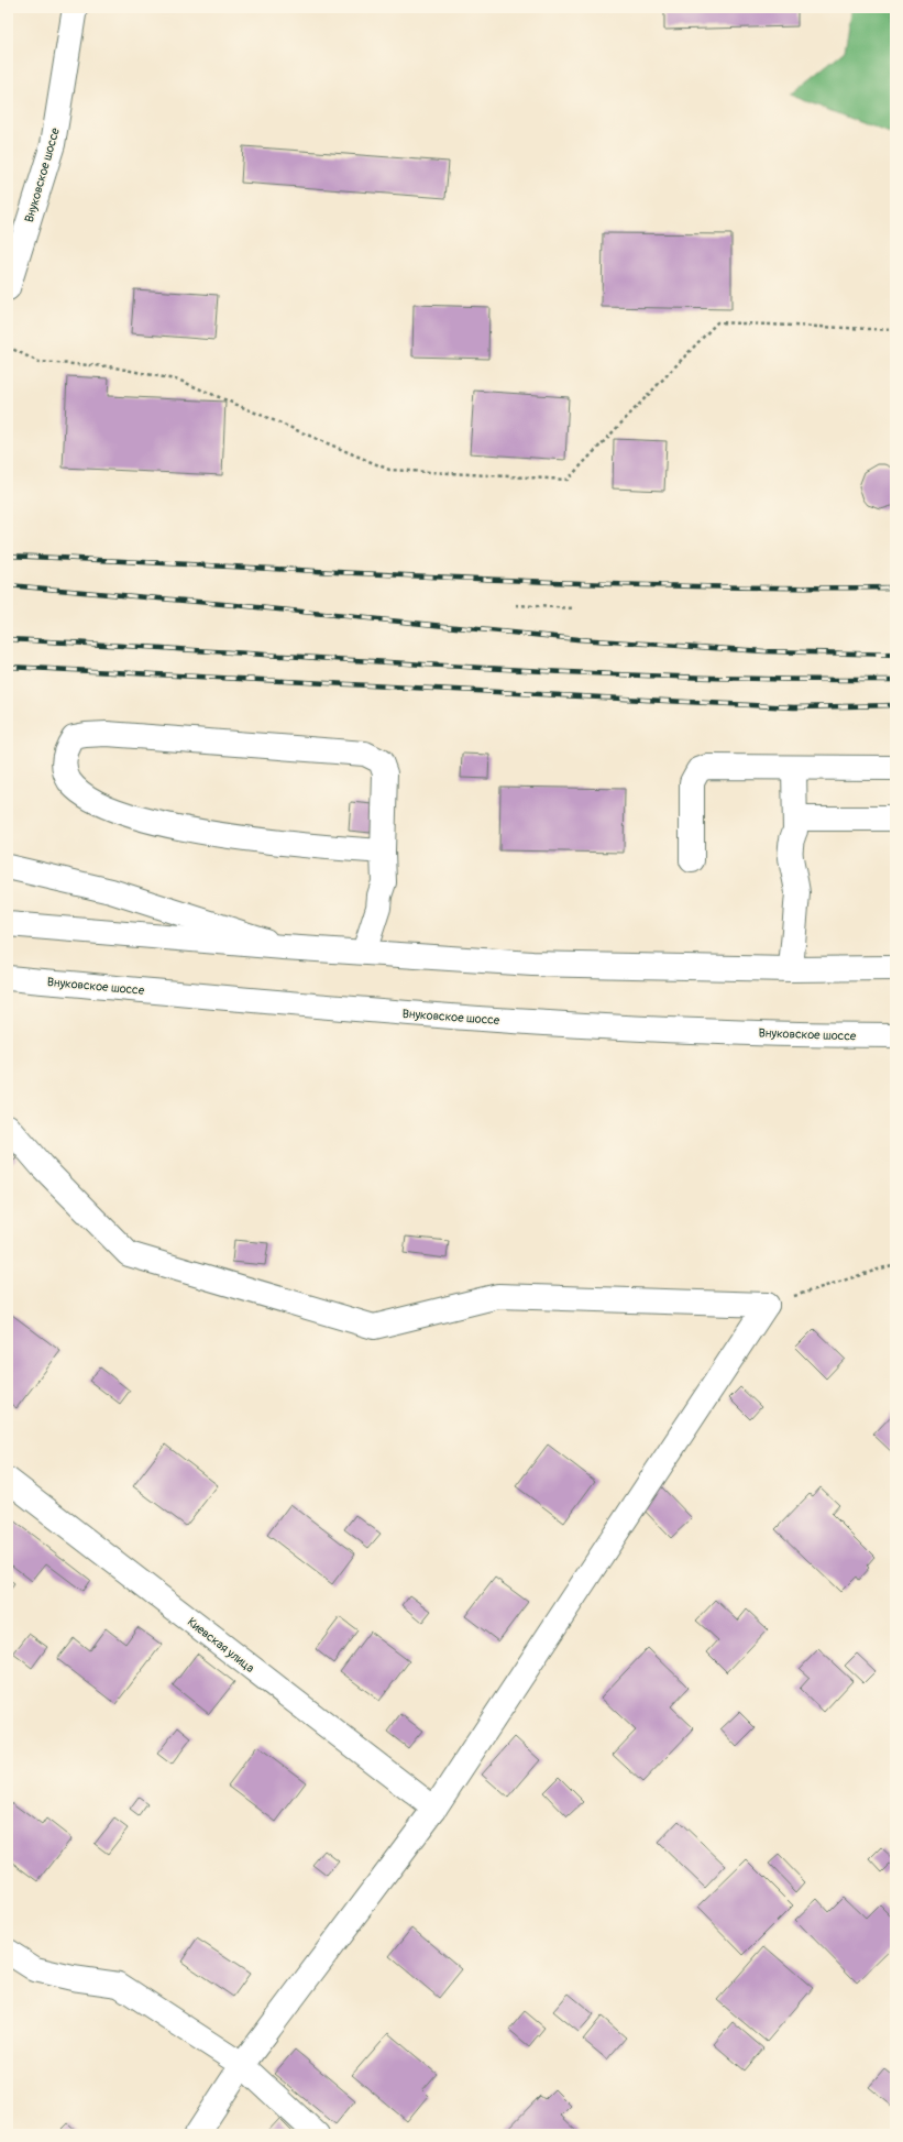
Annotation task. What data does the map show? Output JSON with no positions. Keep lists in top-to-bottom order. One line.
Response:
{"streets":{"main road":["Внуковское шоссе","Киевская улица"]}}
